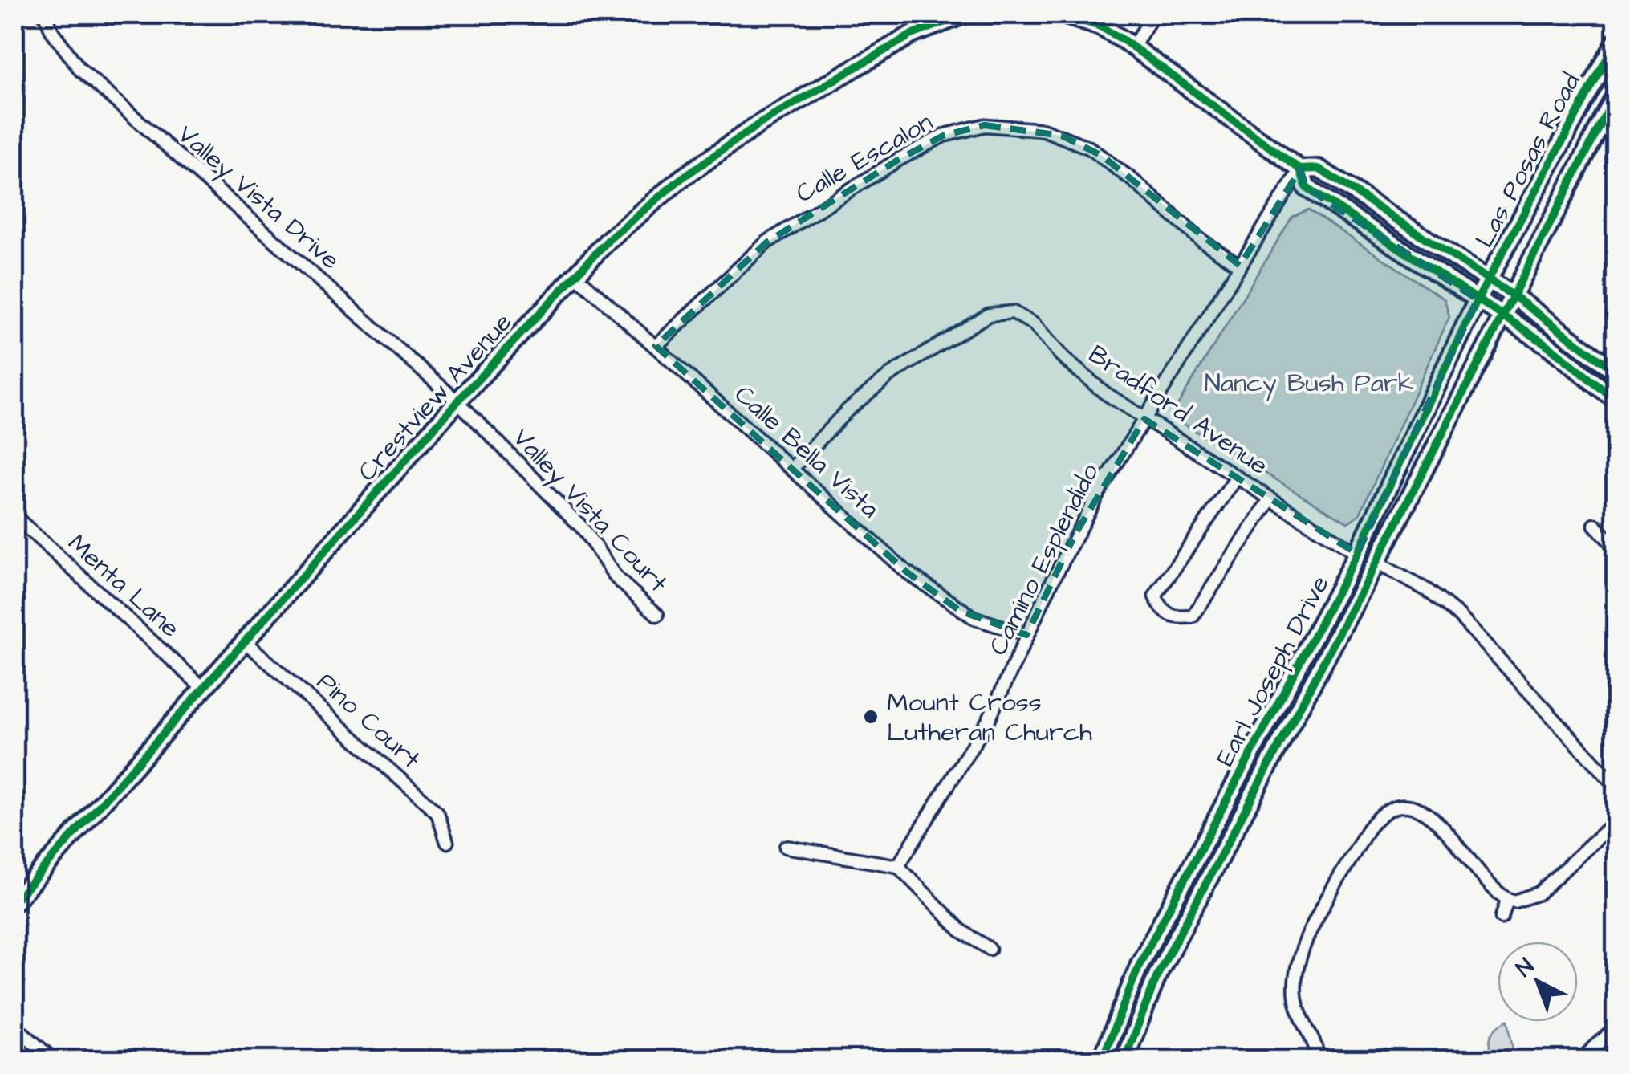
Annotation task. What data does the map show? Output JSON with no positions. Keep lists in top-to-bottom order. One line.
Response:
{"streets":{"main road":["Las Posas Road","Crestview Avenue","Earl Joseph Drive"],"street":["Calle Escalon","Valley Vista Drive","Bradford Avenue","Calle Bella Vista","Valley Vista Court","Camino Esplendido","Menta Lane","Pino Court"]},"crossings":[["Calle Escalon","Calle Bella Vista"],["Calle Escalon","Camino Esplendido"],["Las Posas Road","Earl Joseph Drive"],["Valley Vista Drive","Crestview Avenue"],["Valley Vista Drive","Valley Vista Court"],["Crestview Avenue","Calle Bella Vista"],["Crestview Avenue","Valley Vista Court"],["Crestview Avenue","Menta Lane"],["Crestview Avenue","Pino Court"],["Bradford Avenue","Calle Bella Vista"],["Bradford Avenue","Camino Esplendido"],["Bradford Avenue","Earl Joseph Drive"],["Calle Bella Vista","Camino Esplendido"]],"parks":["Nancy Bush Park"],"places":["Mount Cross Lutheran Church"],"north":"top left"}
